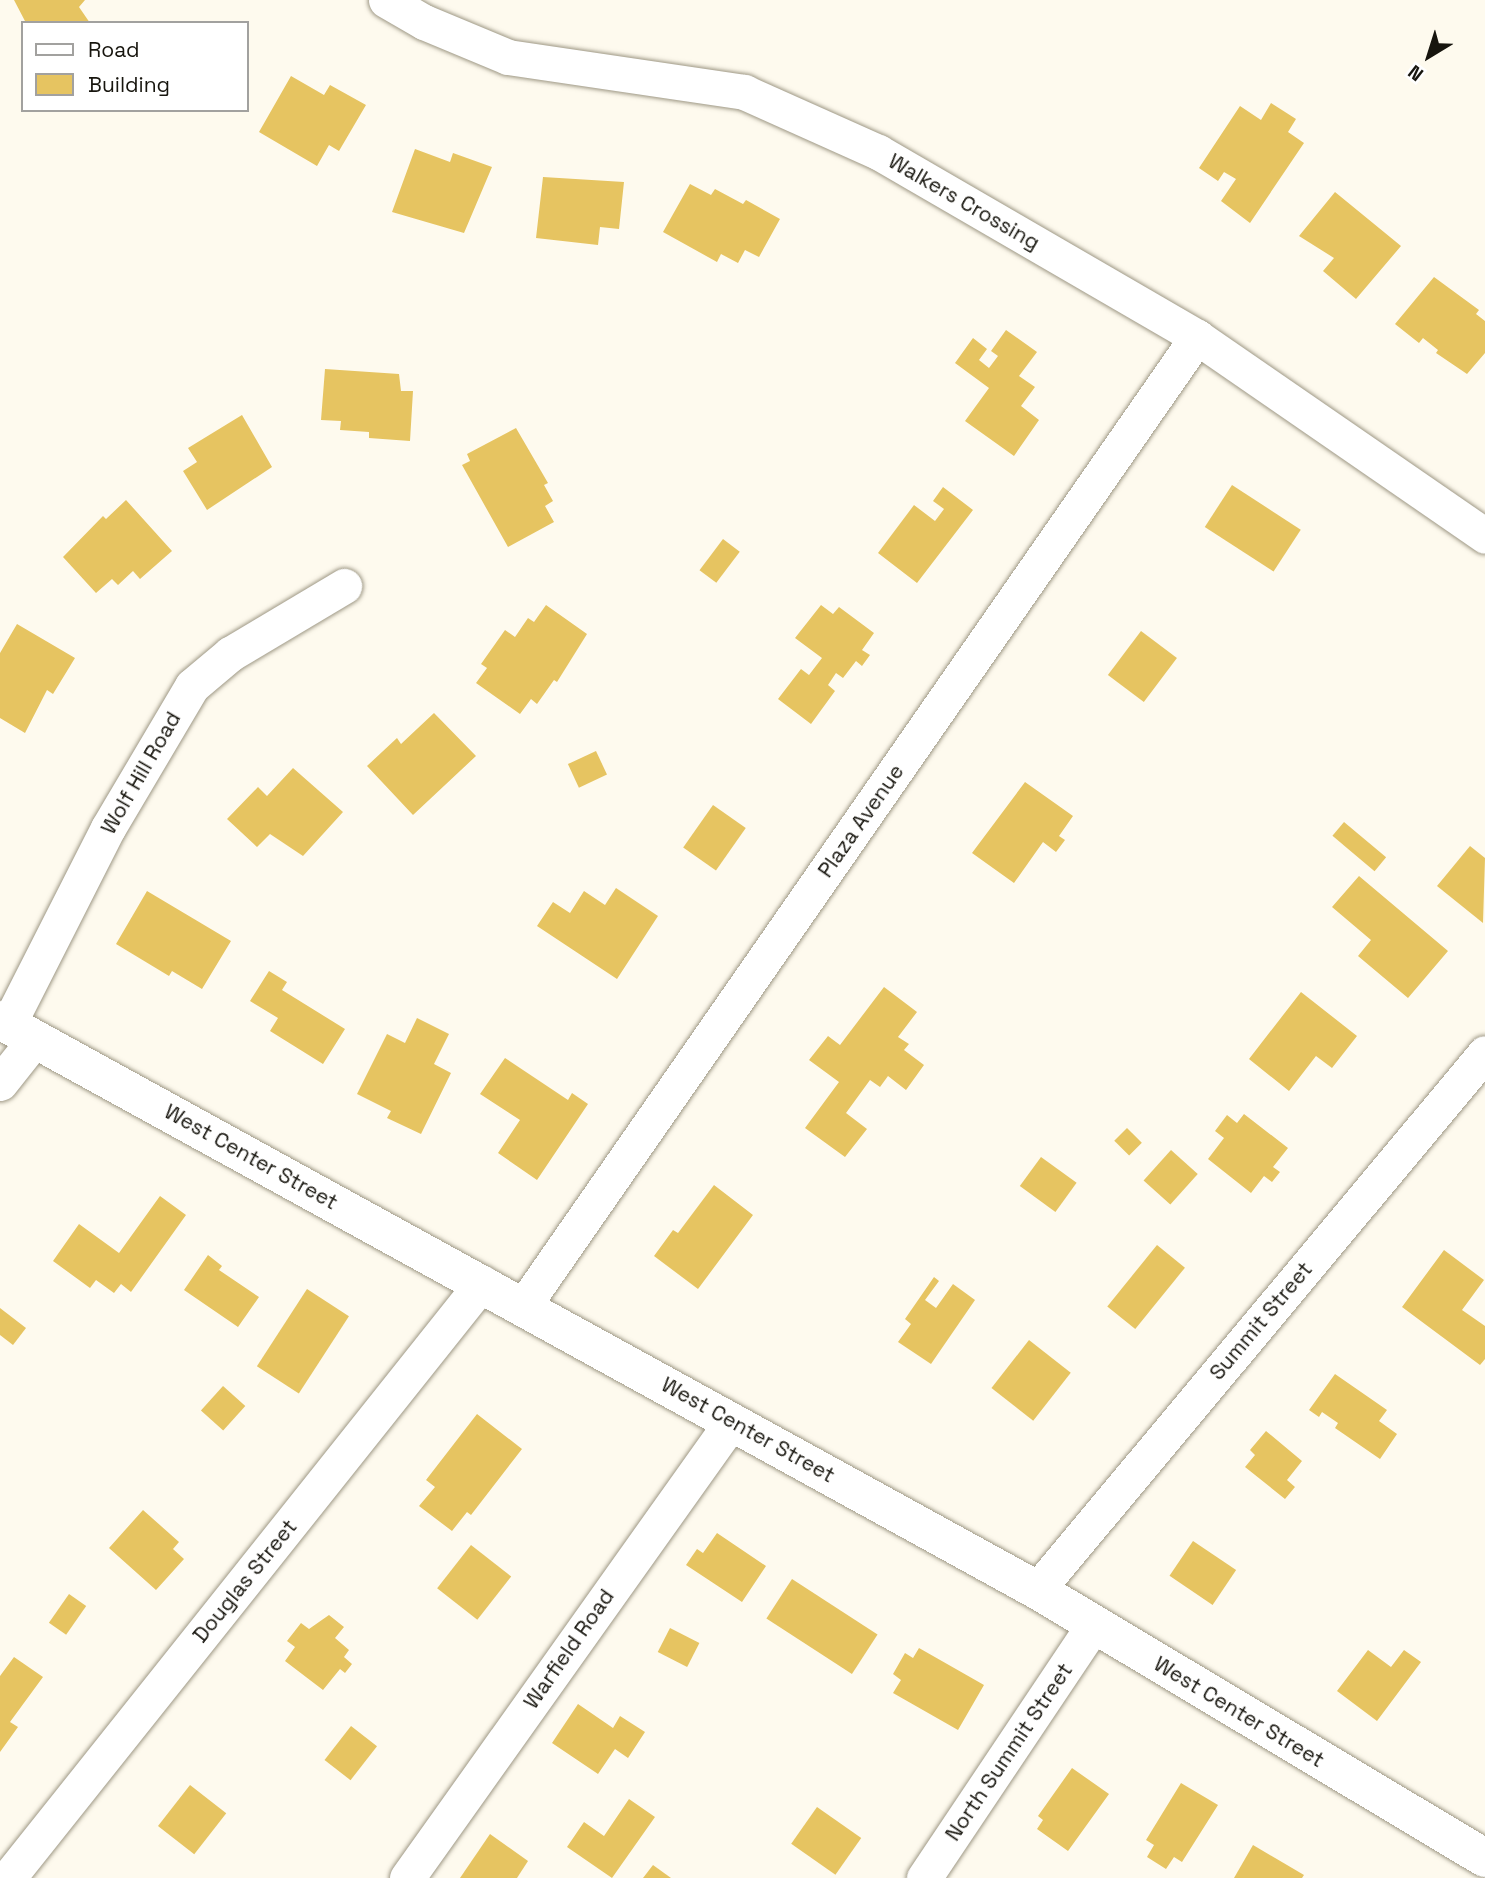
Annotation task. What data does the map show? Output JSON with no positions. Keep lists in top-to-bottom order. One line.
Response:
{"streets":{"street":["Walkers Crossing","Wolf Hill Road","Plaza Avenue","West Center Street","Summit Street","Douglas Street","Warfield Road","North Summit Street"]},"crossings":[["Walkers Crossing","Plaza Avenue"],["Wolf Hill Road","West Center Street"],["Plaza Avenue","West Center Street"],["West Center Street","Summit Street"],["West Center Street","Douglas Street"],["West Center Street","Warfield Road"],["West Center Street","North Summit Street"]],"legend":["Road","Building"],"north":"bottom left"}
